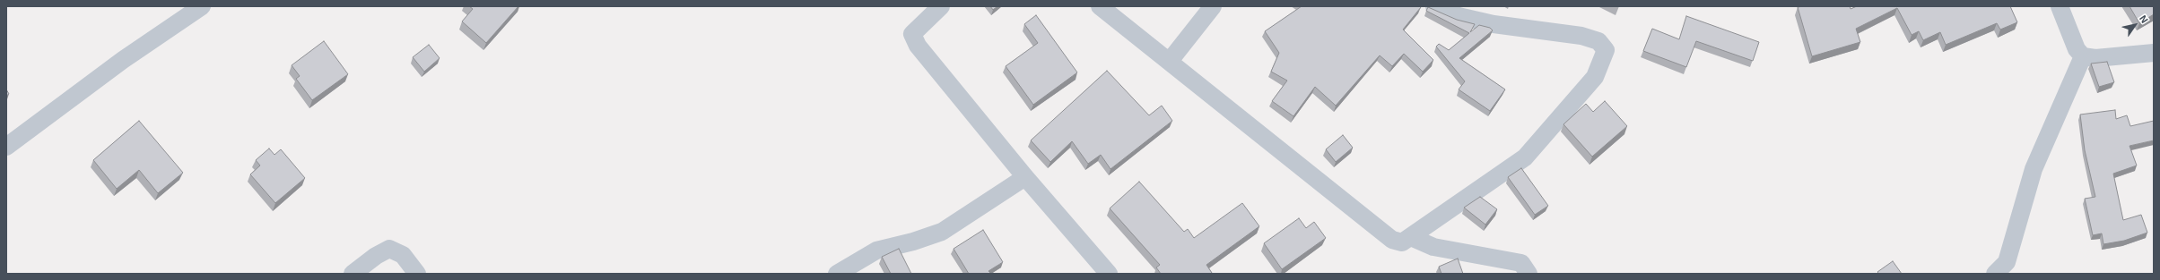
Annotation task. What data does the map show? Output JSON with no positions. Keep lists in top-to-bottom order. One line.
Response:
{"north":"top right"}
